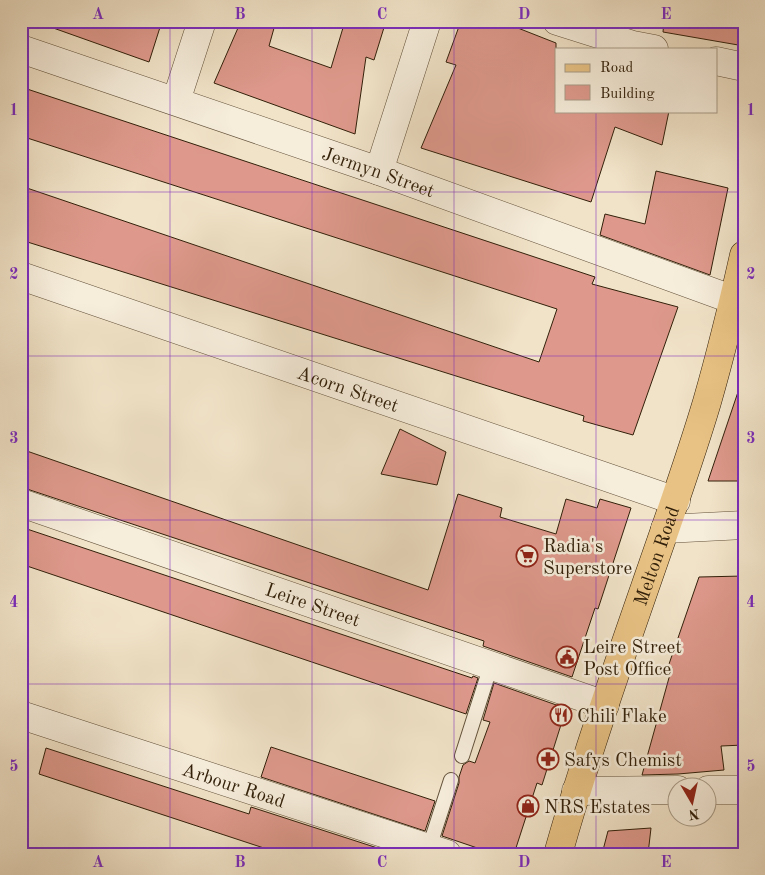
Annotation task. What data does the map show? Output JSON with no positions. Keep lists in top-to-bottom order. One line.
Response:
{"streets":{"main road":["Melton Road"],"street":["Jermyn Street","Acorn Street","Leire Street","Arbour Road"]},"crossings":[["Jermyn Street","Melton Road"],["Acorn Street","Melton Road"],["Melton Road","Leire Street"]],"places":{"supermarket":["Radia's Superstore"],"public building":["Leire Street Post Office"],"restaurant":["Chili Flake"],"pharmacy":["Safys Chemist"],"shop":["NRS Estates"]},"legend":["Road","Building"],"north":"bottom","grid":{"columns":["A","B","C","D","E"],"rows":["1","2","3","4","5"]}}
